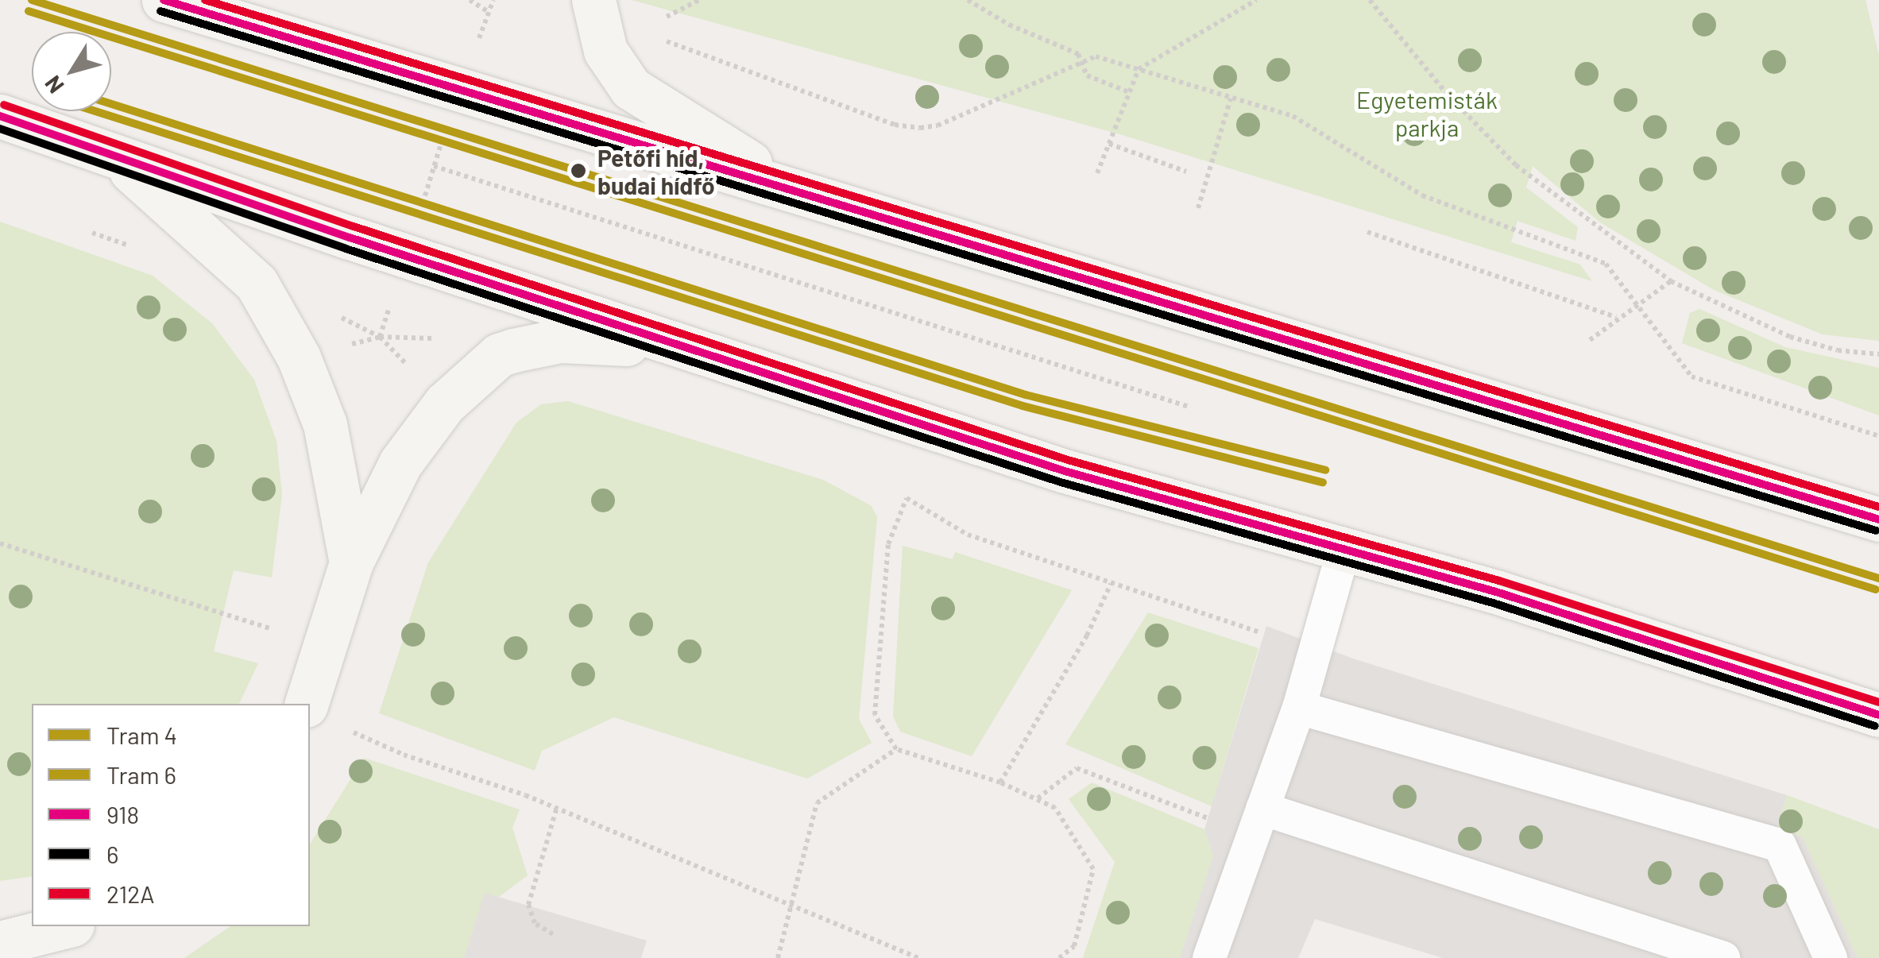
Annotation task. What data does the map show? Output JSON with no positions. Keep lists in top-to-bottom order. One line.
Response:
{"parks":["Egyetemisták parkja"],"places":["Petőfi híd, budai hídfő"],"lines":["tram line 4","transit line 918","transit line 212A","tram line 6","transit line 6"],"legend":["Tram 4","Tram 6","918","6","212A"],"north":"bottom left"}
